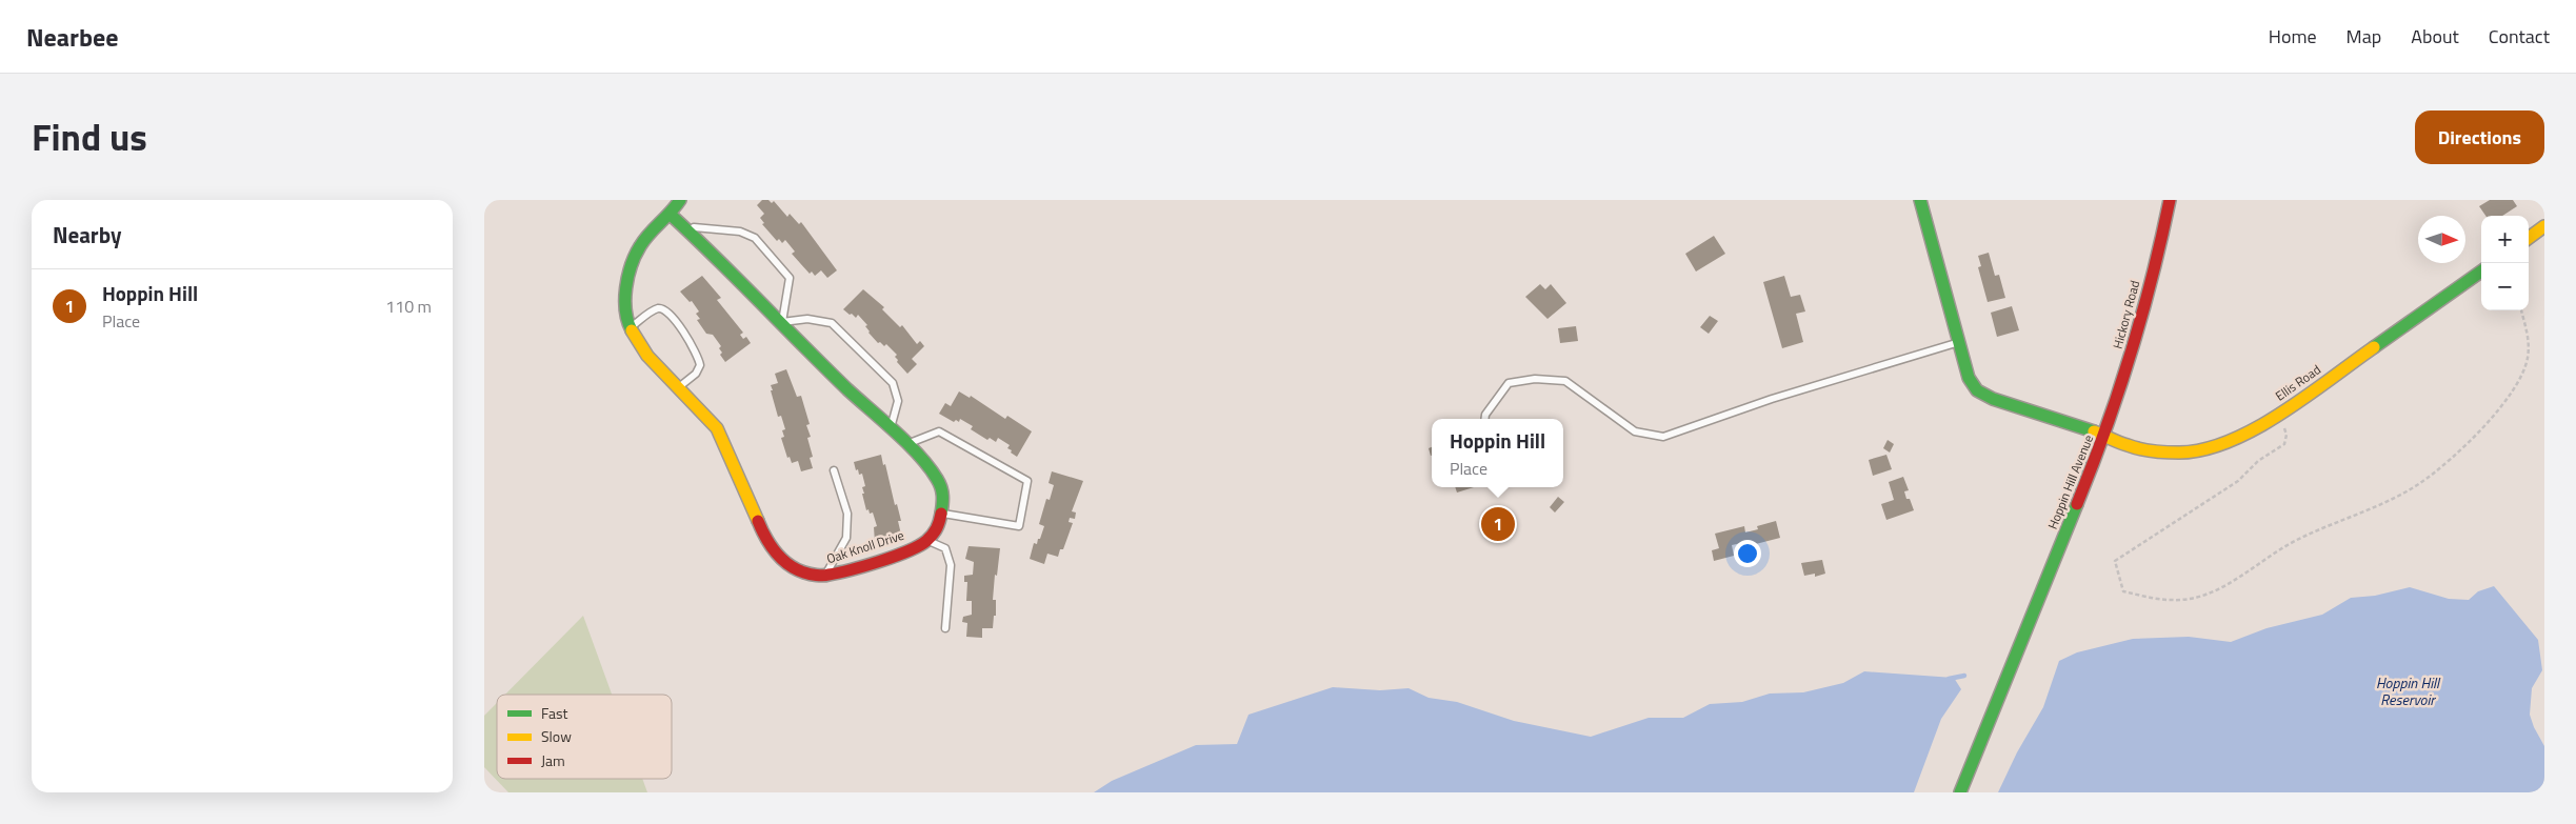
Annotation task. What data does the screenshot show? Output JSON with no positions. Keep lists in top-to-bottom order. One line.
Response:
{"streets":{"street":["Hickory Road","Ellis Road","Hoppin Hill Avenue","Oak Knoll Drive"]},"crossings":[["Hickory Road","Ellis Road"],["Hickory Road","Hoppin Hill Avenue"],["Ellis Road","Hoppin Hill Avenue"]],"water":["Hoppin Hill Reservoir"],"legend":["Fast","Slow","Jam"],"north":"right","page":{"header":"Nearbee","nav":["Home","Map","About","Contact"],"title":"Find us","buttons":"Directions","heading":"Nearby","map_buttons":["+","−"],"list":[{"mark":"1","name":"Hoppin Hill","note":"Place","value":"110 m"}],"popup":["Hoppin Hill","Place"],"pins":"1"}}
